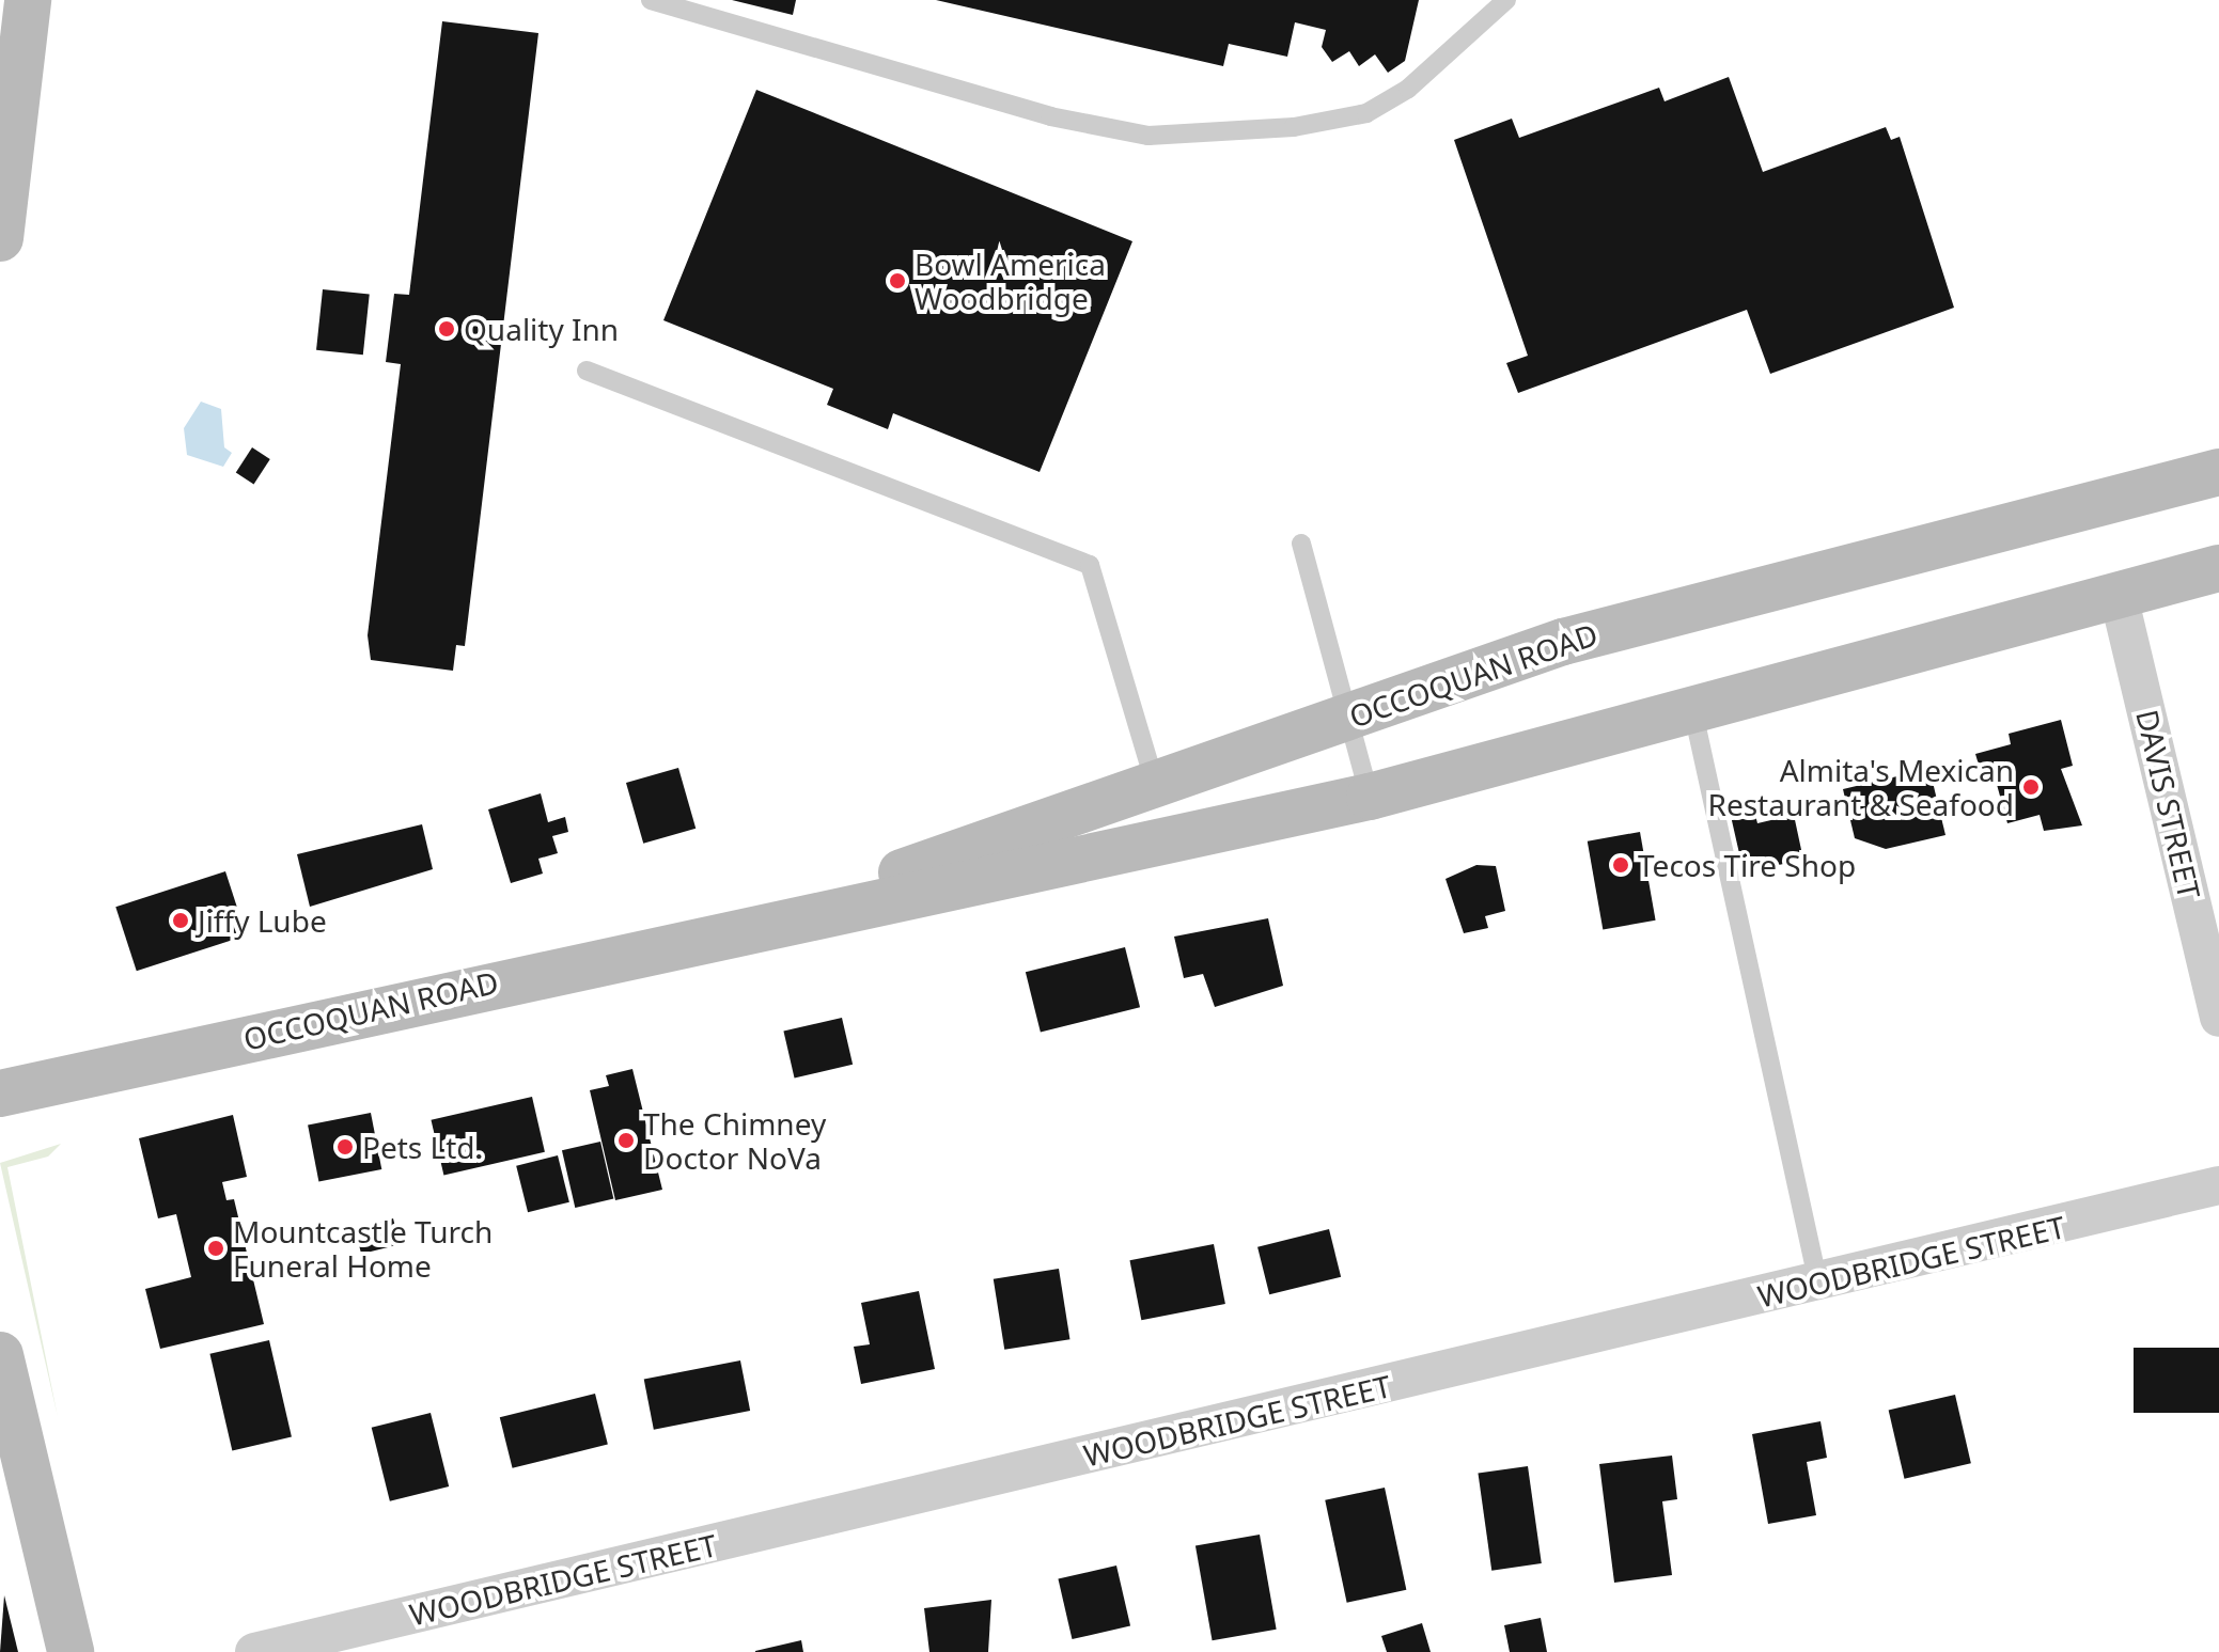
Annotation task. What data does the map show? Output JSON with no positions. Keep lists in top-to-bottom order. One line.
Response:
{"streets":{"main road":["OCCOQUAN ROAD"],"street":["DAVIS STREET","WOODBRIDGE STREET"]},"crossings":[["OCCOQUAN ROAD","DAVIS STREET"]],"places":["Bowl America Woodbridge","Quality Inn","Almita's Mexican Restaurant & Seafood","Tecos Tire Shop","Jiffy Lube","The Chimney Doctor NoVa","Pets Ltd.","Mountcastle Turch Funeral Home"]}
